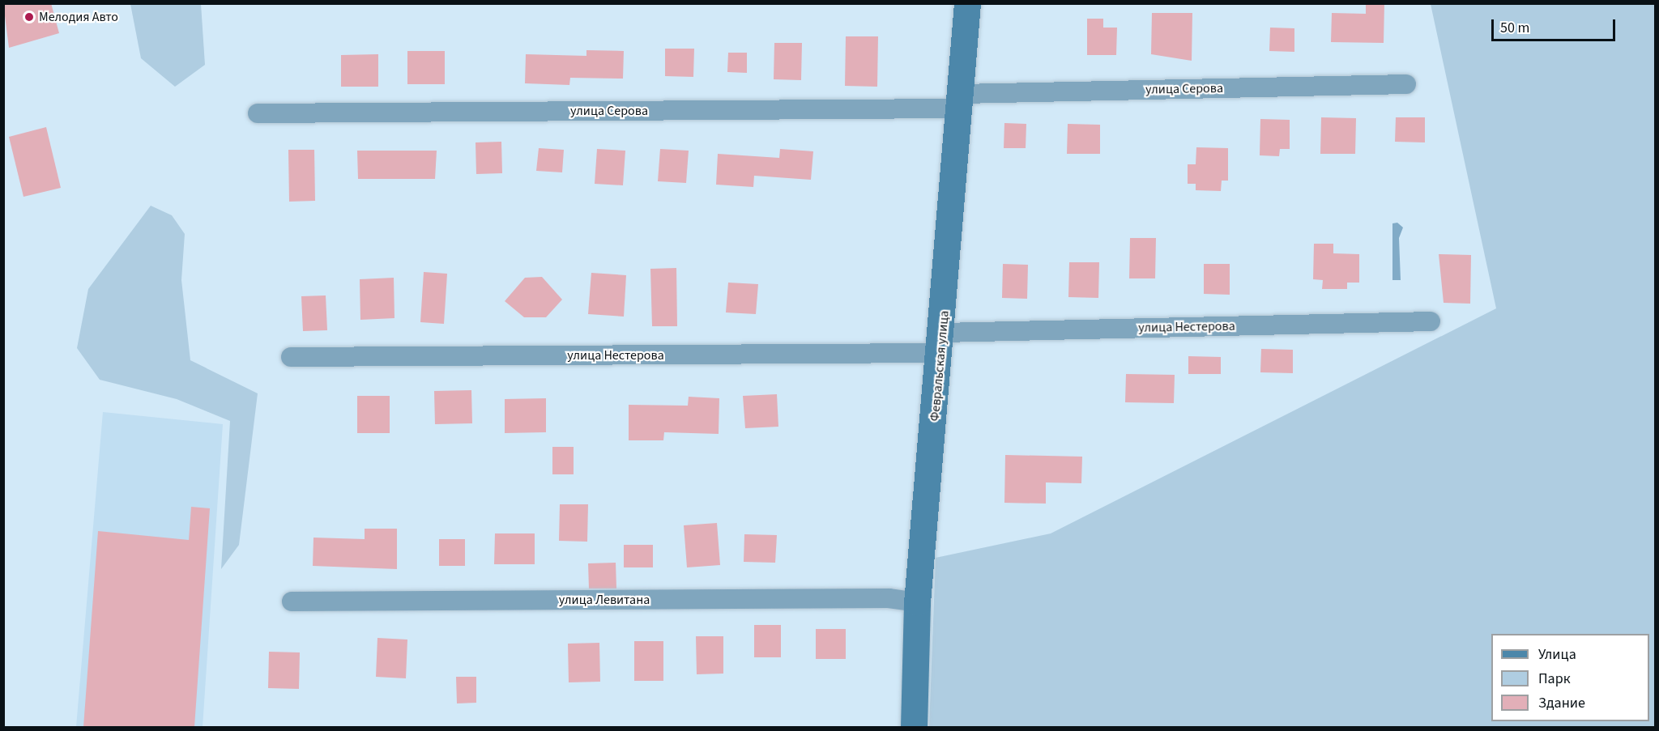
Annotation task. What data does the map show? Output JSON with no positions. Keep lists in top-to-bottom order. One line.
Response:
{"streets":{"main road":["Февральская улица"],"street":["улица Серова","улица Нестерова","улица Левитана"]},"crossings":[["улица Серова","Февральская улица"],["улица Нестерова","Февральская улица"],["Февральская улица","улица Левитана"]],"places":["Мелодия Авто"],"legend":["Улица","Парк","Здание"],"scale_bar":"50 m"}
